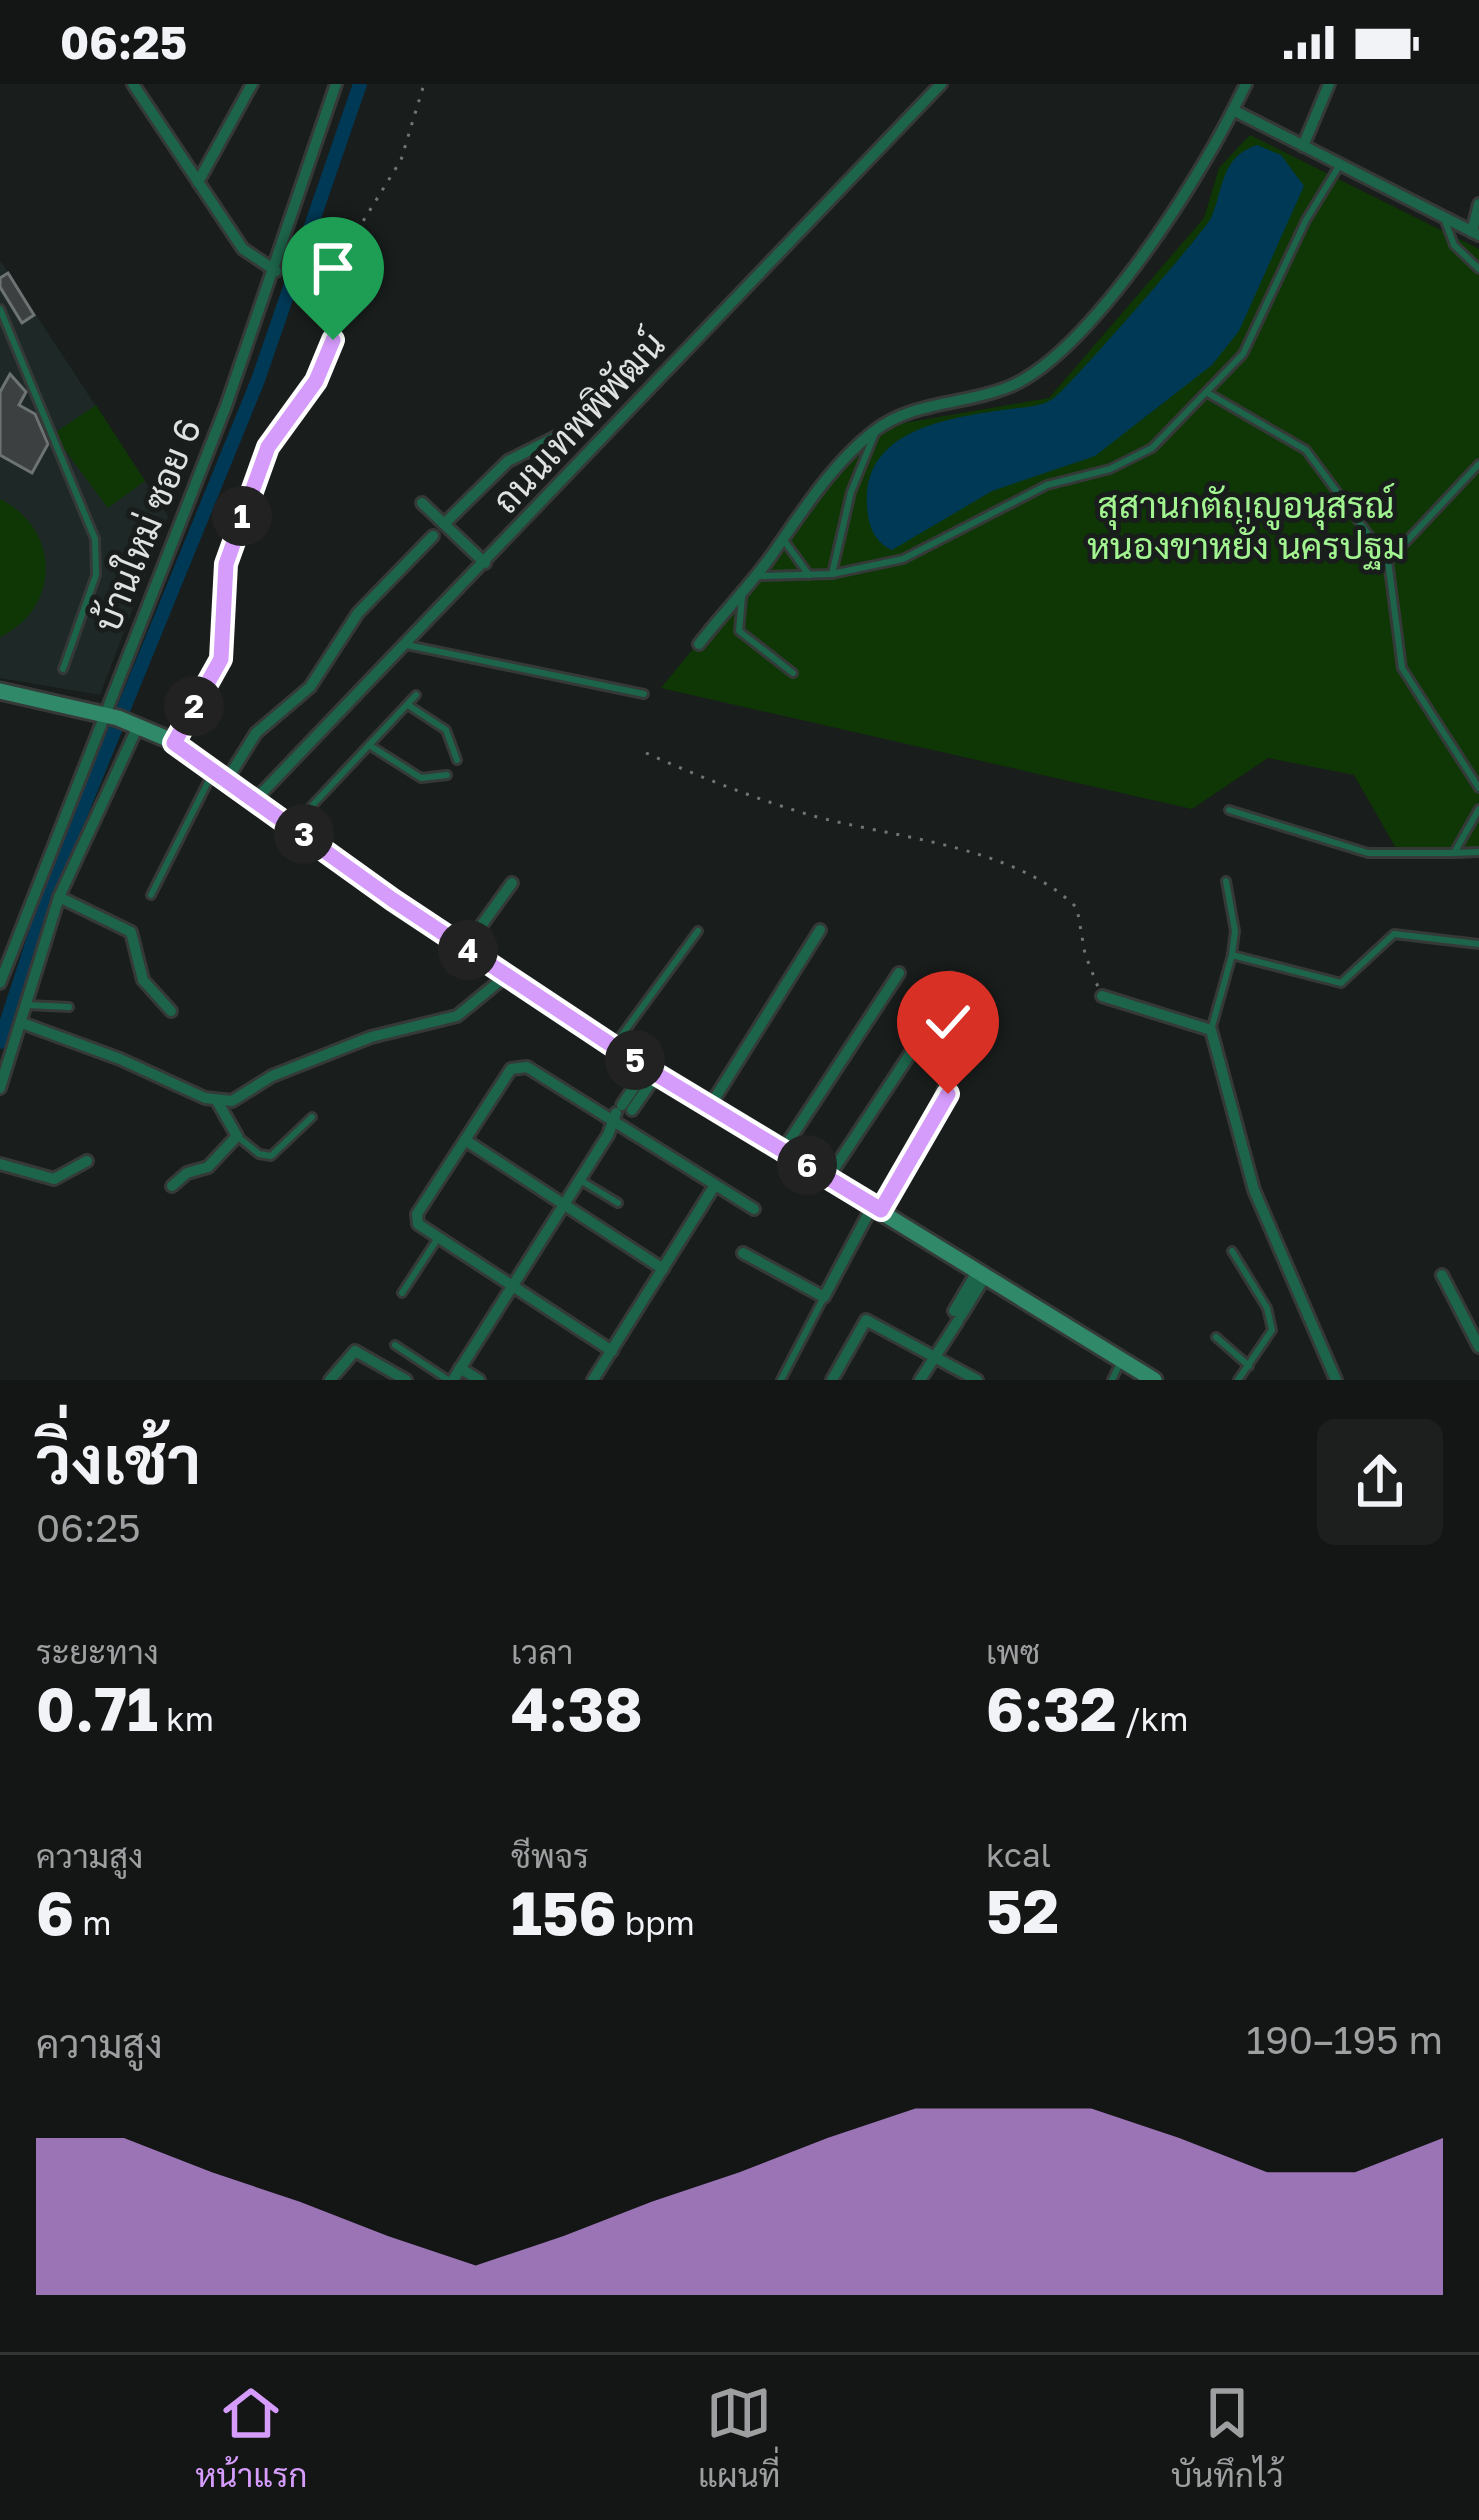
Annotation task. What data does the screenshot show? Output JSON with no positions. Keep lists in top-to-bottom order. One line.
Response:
{"streets":{"street":["ถนนเทพพิพัฒน์","บ้านใหม่ ซอย 6"]},"parks":["สุสานกตัญญูอนุสรณ์ หนองขาหยั่ง นครปฐม"],"page":{"status":"06:25","pins":["1","2","3","4","5","6"],"heading":["วิ่งเช้า","06:25"],"stats":[["ระยะทาง","0.71 km"],["เวลา","4:38"],["เพซ","6:32 /km"],["ความสูง","6 m"],["ชีพจร","156 bpm"],["kcal","52"]],"chart":["ความสูง","190–195 m"],"tabs":["หน้าแรก","แผนที่","บันทึกไว้"]}}
